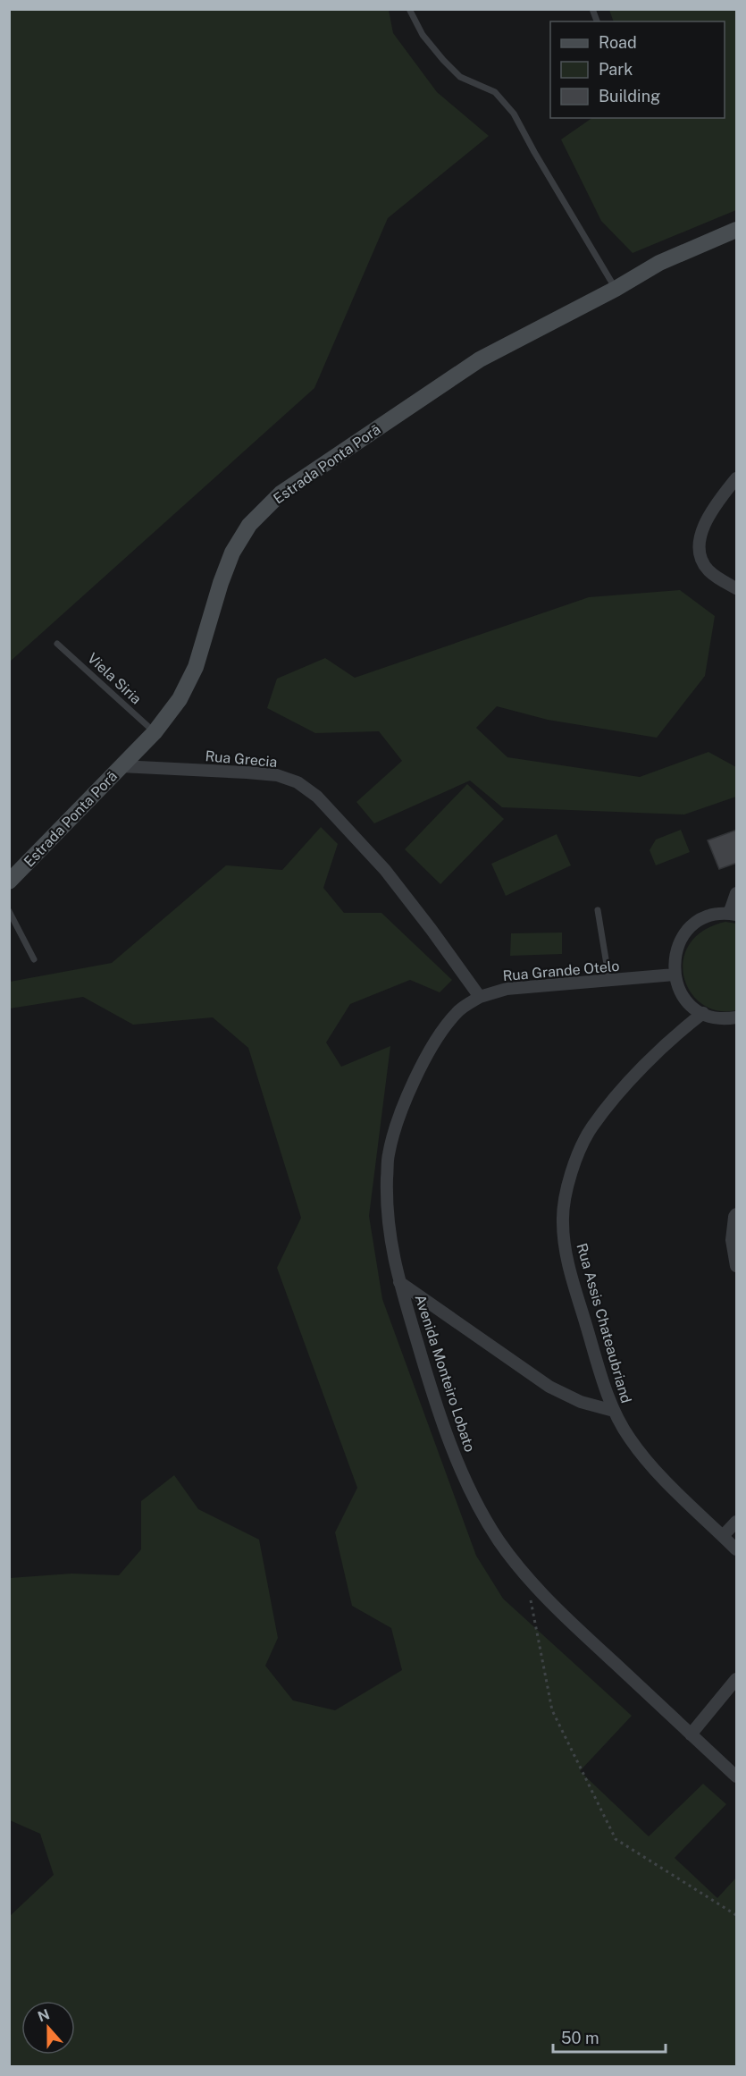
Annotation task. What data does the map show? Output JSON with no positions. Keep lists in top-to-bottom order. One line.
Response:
{"streets":{"main road":["Estrada Ponta Porã"],"street":["Rua Grecia","Rua Grande Otelo","Rua Assis Chateaubriand","Avenida Monteiro Lobato"],"lane":["Viela Siria"]},"crossings":[["Estrada Ponta Porã","Viela Siria"],["Estrada Ponta Porã","Rua Grecia"],["Rua Grecia","Rua Grande Otelo"],["Rua Grecia","Avenida Monteiro Lobato"],["Rua Grande Otelo","Avenida Monteiro Lobato"]],"legend":["Road","Park","Building"],"scale_bar":"50 m","north":"top"}
